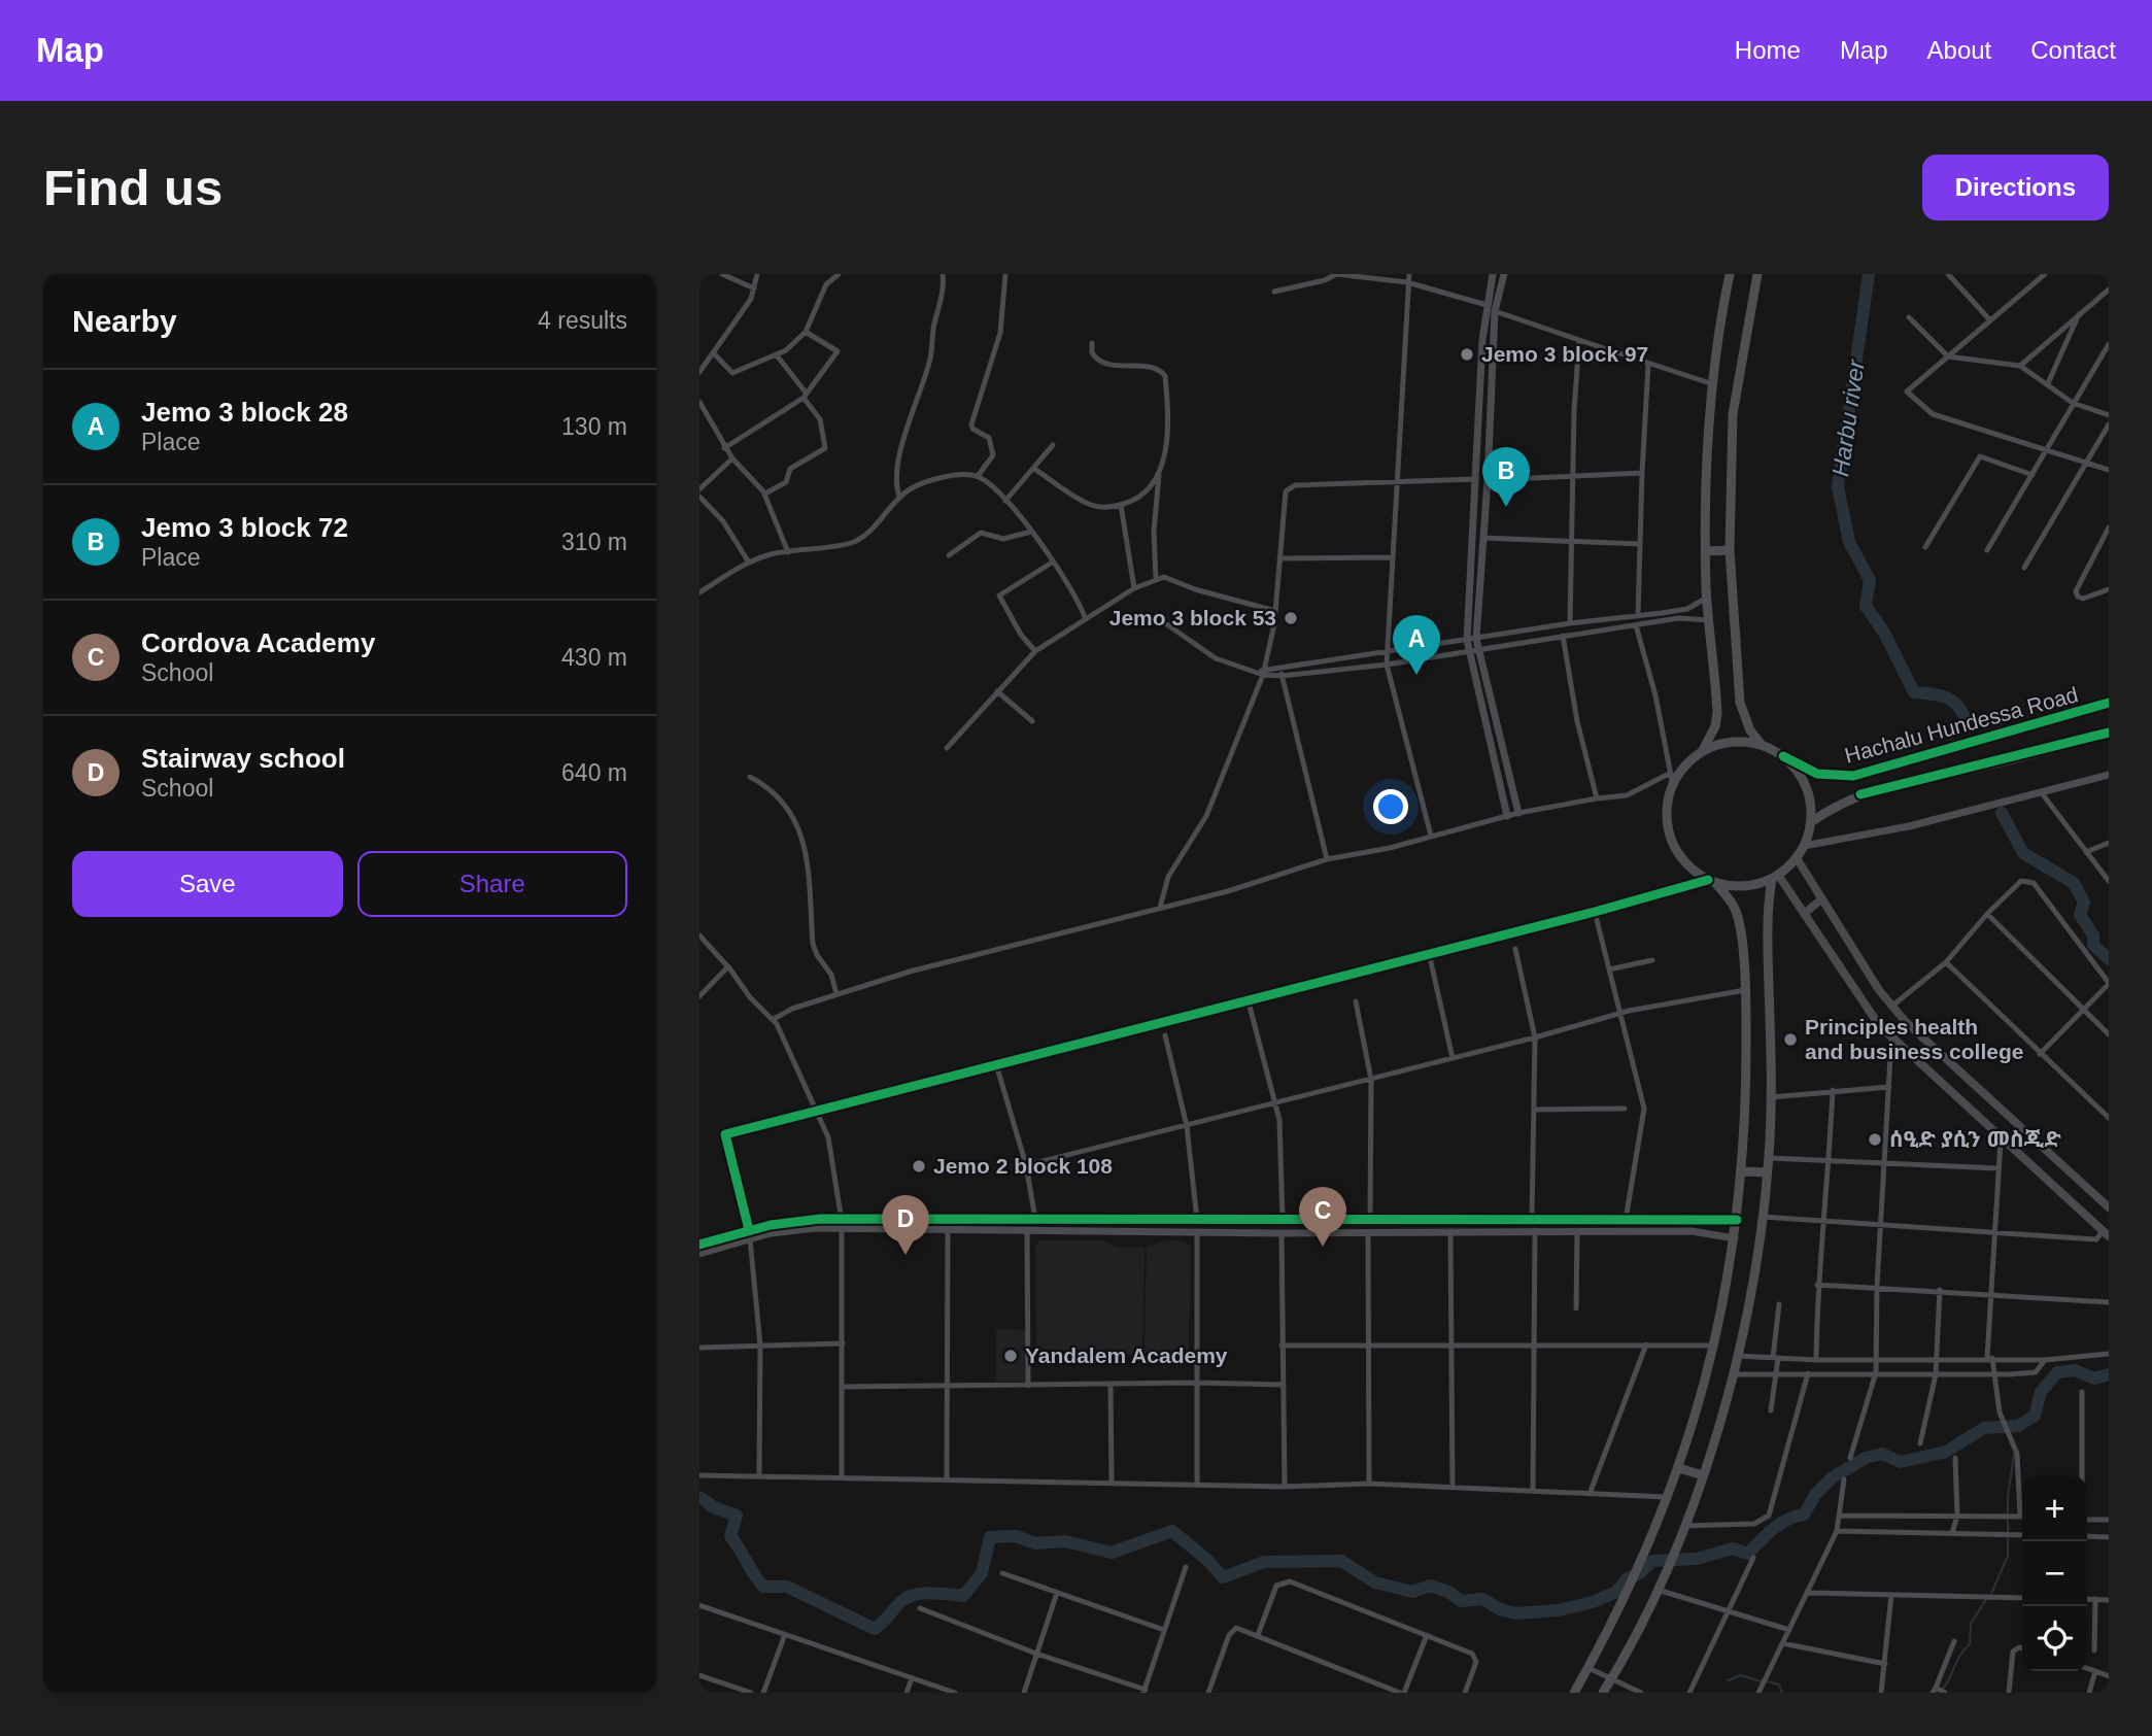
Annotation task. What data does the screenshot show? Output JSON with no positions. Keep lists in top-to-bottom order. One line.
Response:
{"streets":{"main road":["Hachalu Hundessa Road"]},"water":["Harbu river"],"places":["Jemo 3 block 97","Jemo 3 block 53","Principles health and business college","ሰዒድ ያሲን መስጂድ","Jemo 2 block 108","Yandalem Academy"],"page":{"header":"Map","nav":["Home","Map","About","Contact"],"buttons":["Directions",["Save","Share"]],"title":"Find us","heading":["Nearby","4 results"],"list":[{"mark":"A","name":"Jemo 3 block 28","note":"Place","value":"130 m"},{"mark":"B","name":"Jemo 3 block 72","note":"Place","value":"310 m"},{"mark":"C","name":"Cordova Academy","note":"School","value":"430 m"},{"mark":"D","name":"Stairway school","note":"School","value":"640 m"}],"pins":["B","A","C","D"],"map_buttons":["+","−"]}}
